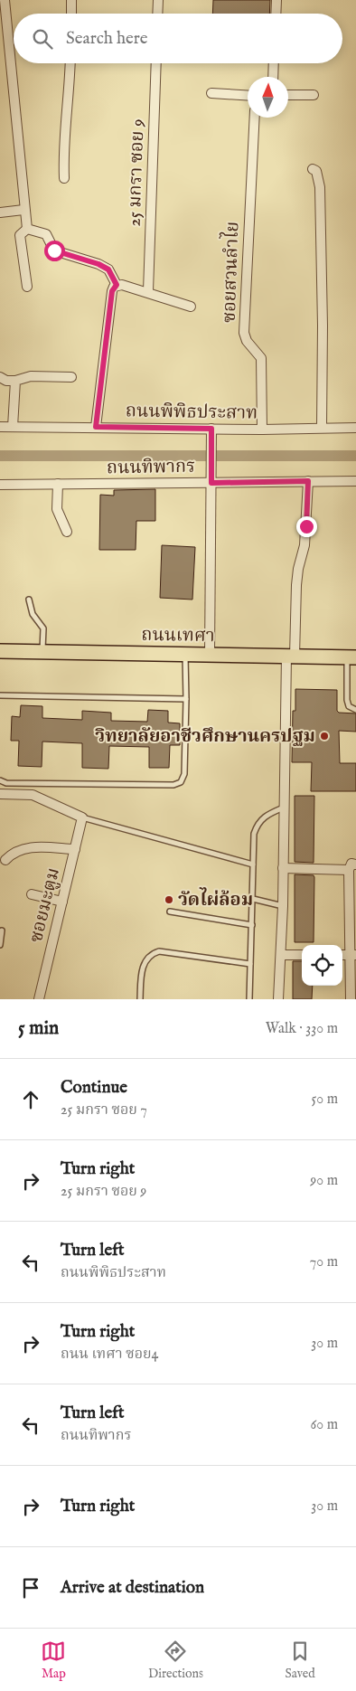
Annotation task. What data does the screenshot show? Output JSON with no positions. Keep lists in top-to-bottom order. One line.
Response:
{"streets":{"main road":["ถนนเทศา"],"street":["25 มกรา ซอย 9","ซอยสวนลำไย","ถนนพิพิธประสาท","ถนนทิพากร","ซอยมะตูม"]},"crossings":[["ซอยสวนลำไย","ถนนพิพิธประสาท"]],"places":["วิทยาลัยอาชีวศึกษานครปฐม","วัดไผ่ล้อม"],"north":"top","page":{"search":"Search here","heading":["5 min","Walk · 330 m"],"list":[["Continue","25 มกรา ซอย 7","50 m"],["Turn right","25 มกรา ซอย 9","90 m"],["Turn left","ถนนพิพิธประสาท","70 m"],["Turn right","ถนน เทศา ซอย4","30 m"],["Turn left","ถนนทิพากร","60 m"],["Turn right","30 m"],"Arrive at destination"],"nav":["Map","Directions","Saved"]}}
